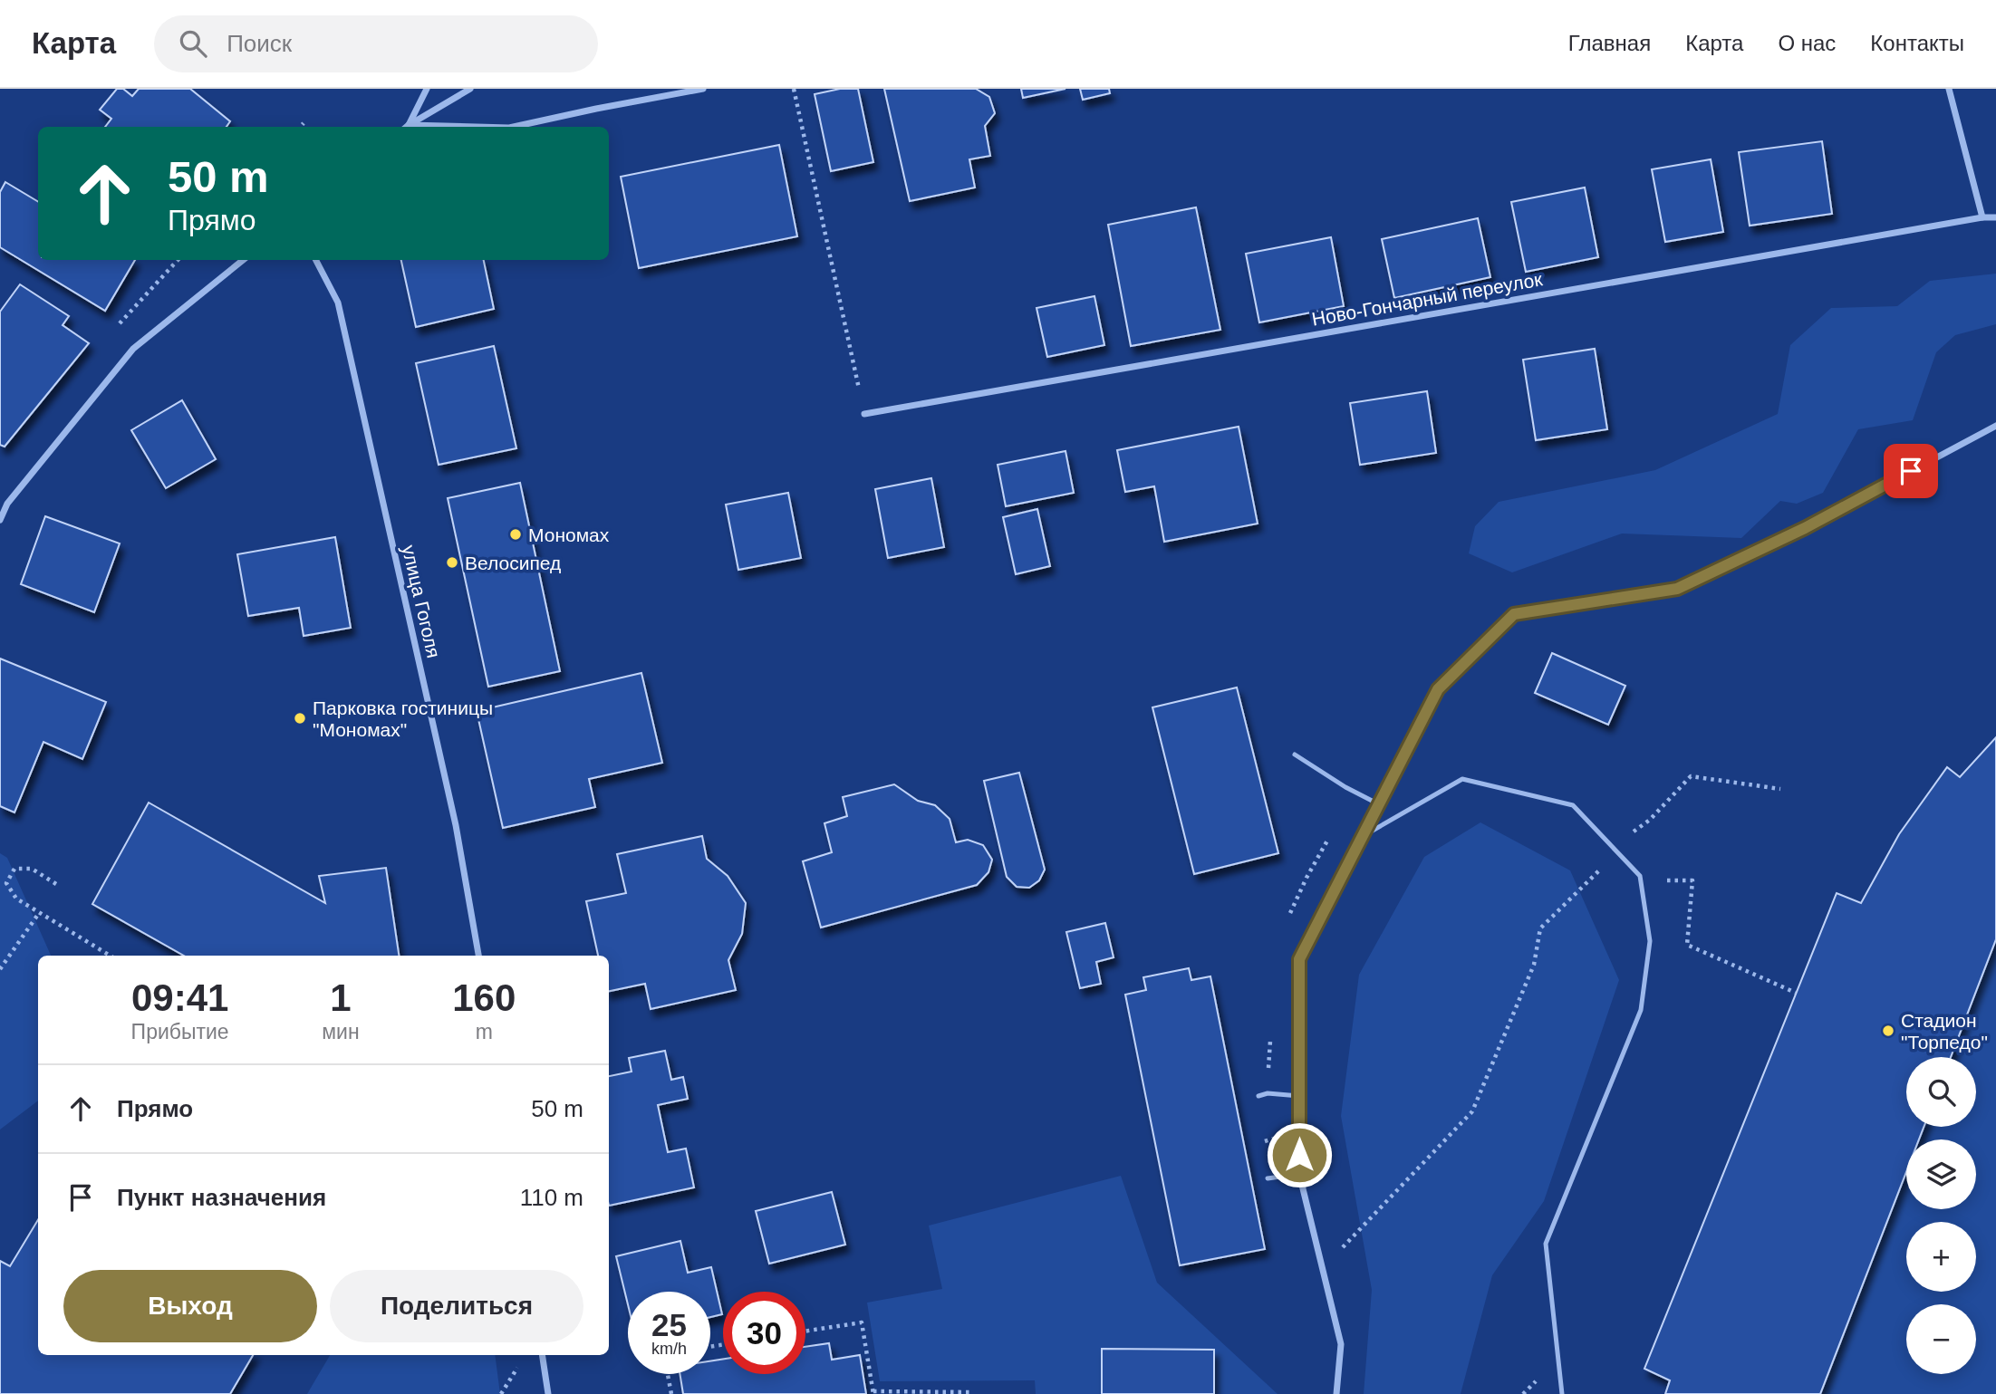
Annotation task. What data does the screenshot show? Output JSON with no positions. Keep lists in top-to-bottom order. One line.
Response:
{"streets":{"street":["Ново-Гончарный переулок","улица Гоголя"]},"places":["Мономах","Велосипед","Парковка гостиницы \"Мономах\"","Стадион \"Торпедо\""],"page":{"header":"Карта","search":"Поиск","nav":["Главная","Карта","О нас","Контакты"],"turn":["50 m","Прямо"],"eta":["09:41","Прибытие","1","мин","160","m"],"map_buttons":["+","−"],"list":[{"name":"Прямо","value":"50 m"},{"name":"Пункт назначения","value":"110 m"}],"buttons":["Выход","Поделиться"],"speed":"25 km/h","limit":"30"}}
